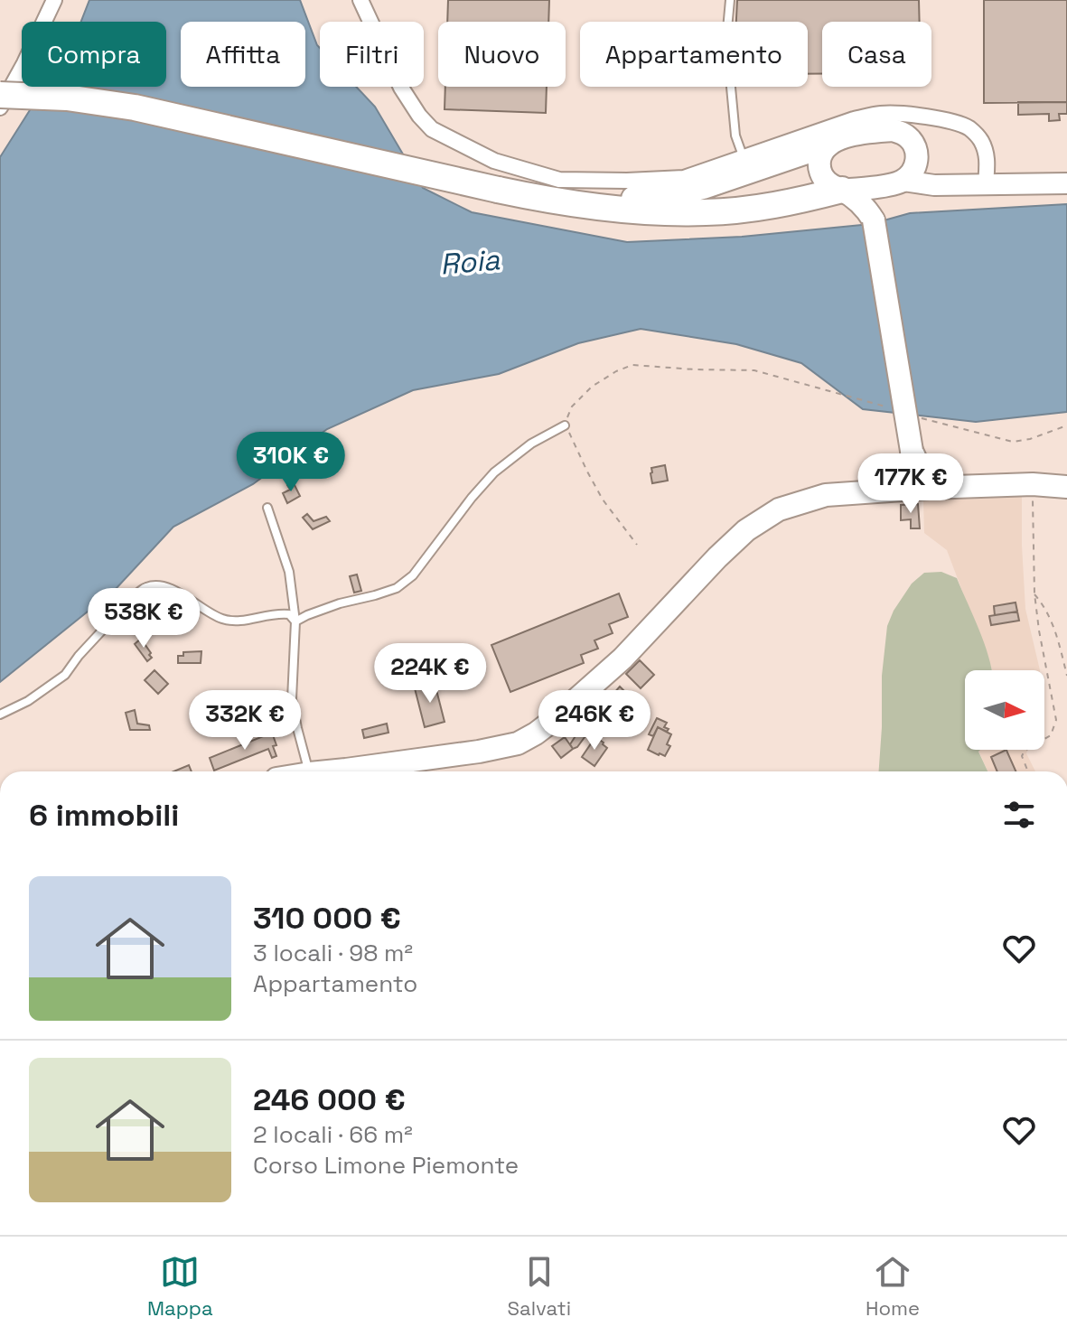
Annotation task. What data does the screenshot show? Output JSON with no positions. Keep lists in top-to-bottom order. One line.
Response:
{"water":["Roia"],"north":"right","page":{"chip":["Compra","Affitta","Filtri","Nuovo","Appartamento","Casa"],"price":["310K €","177K €","538K €","224K €","332K €","246K €"],"heading":"6 immobili","list":[{"name":"310 000 €","note":"3 locali · 98 m² · Appartamento"},{"name":"246 000 €","note":"2 locali · 66 m² · Corso Limone Piemonte"}],"tabs":["Mappa","Salvati","Home"]}}
